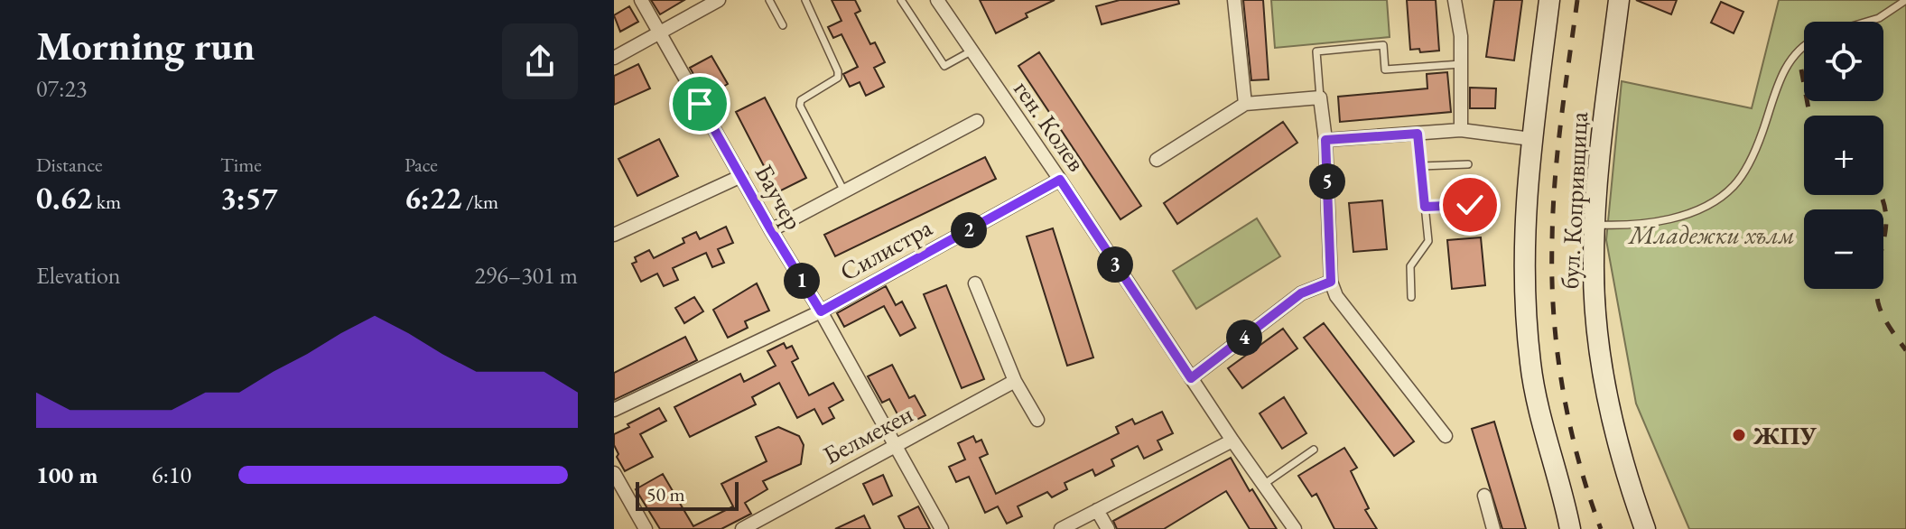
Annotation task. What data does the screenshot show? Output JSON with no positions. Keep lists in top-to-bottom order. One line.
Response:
{"streets":{"main road":["бул. Копривщица"],"street":["ген. Колев","Баучер","Силистра","Белмекен"]},"crossings":[["ген. Колев","Силистра"],["Баучер","Силистра"],["Баучер","Белмекен"]],"parks":["Младежки хълм"],"places":["ЖПУ"],"scale_bar":"50 m","page":{"heading":["Morning run","07:23"],"map_buttons":["+","−"],"stats":[["Distance","0.62 km"],["Time","3:57"],["Pace","6:22 /km"]],"pins":["5","2","3","1","4"],"chart":["Elevation","296–301 m"],"list":[{"name":"100 m","note":"6:10"}],"scale":"50 m"}}
